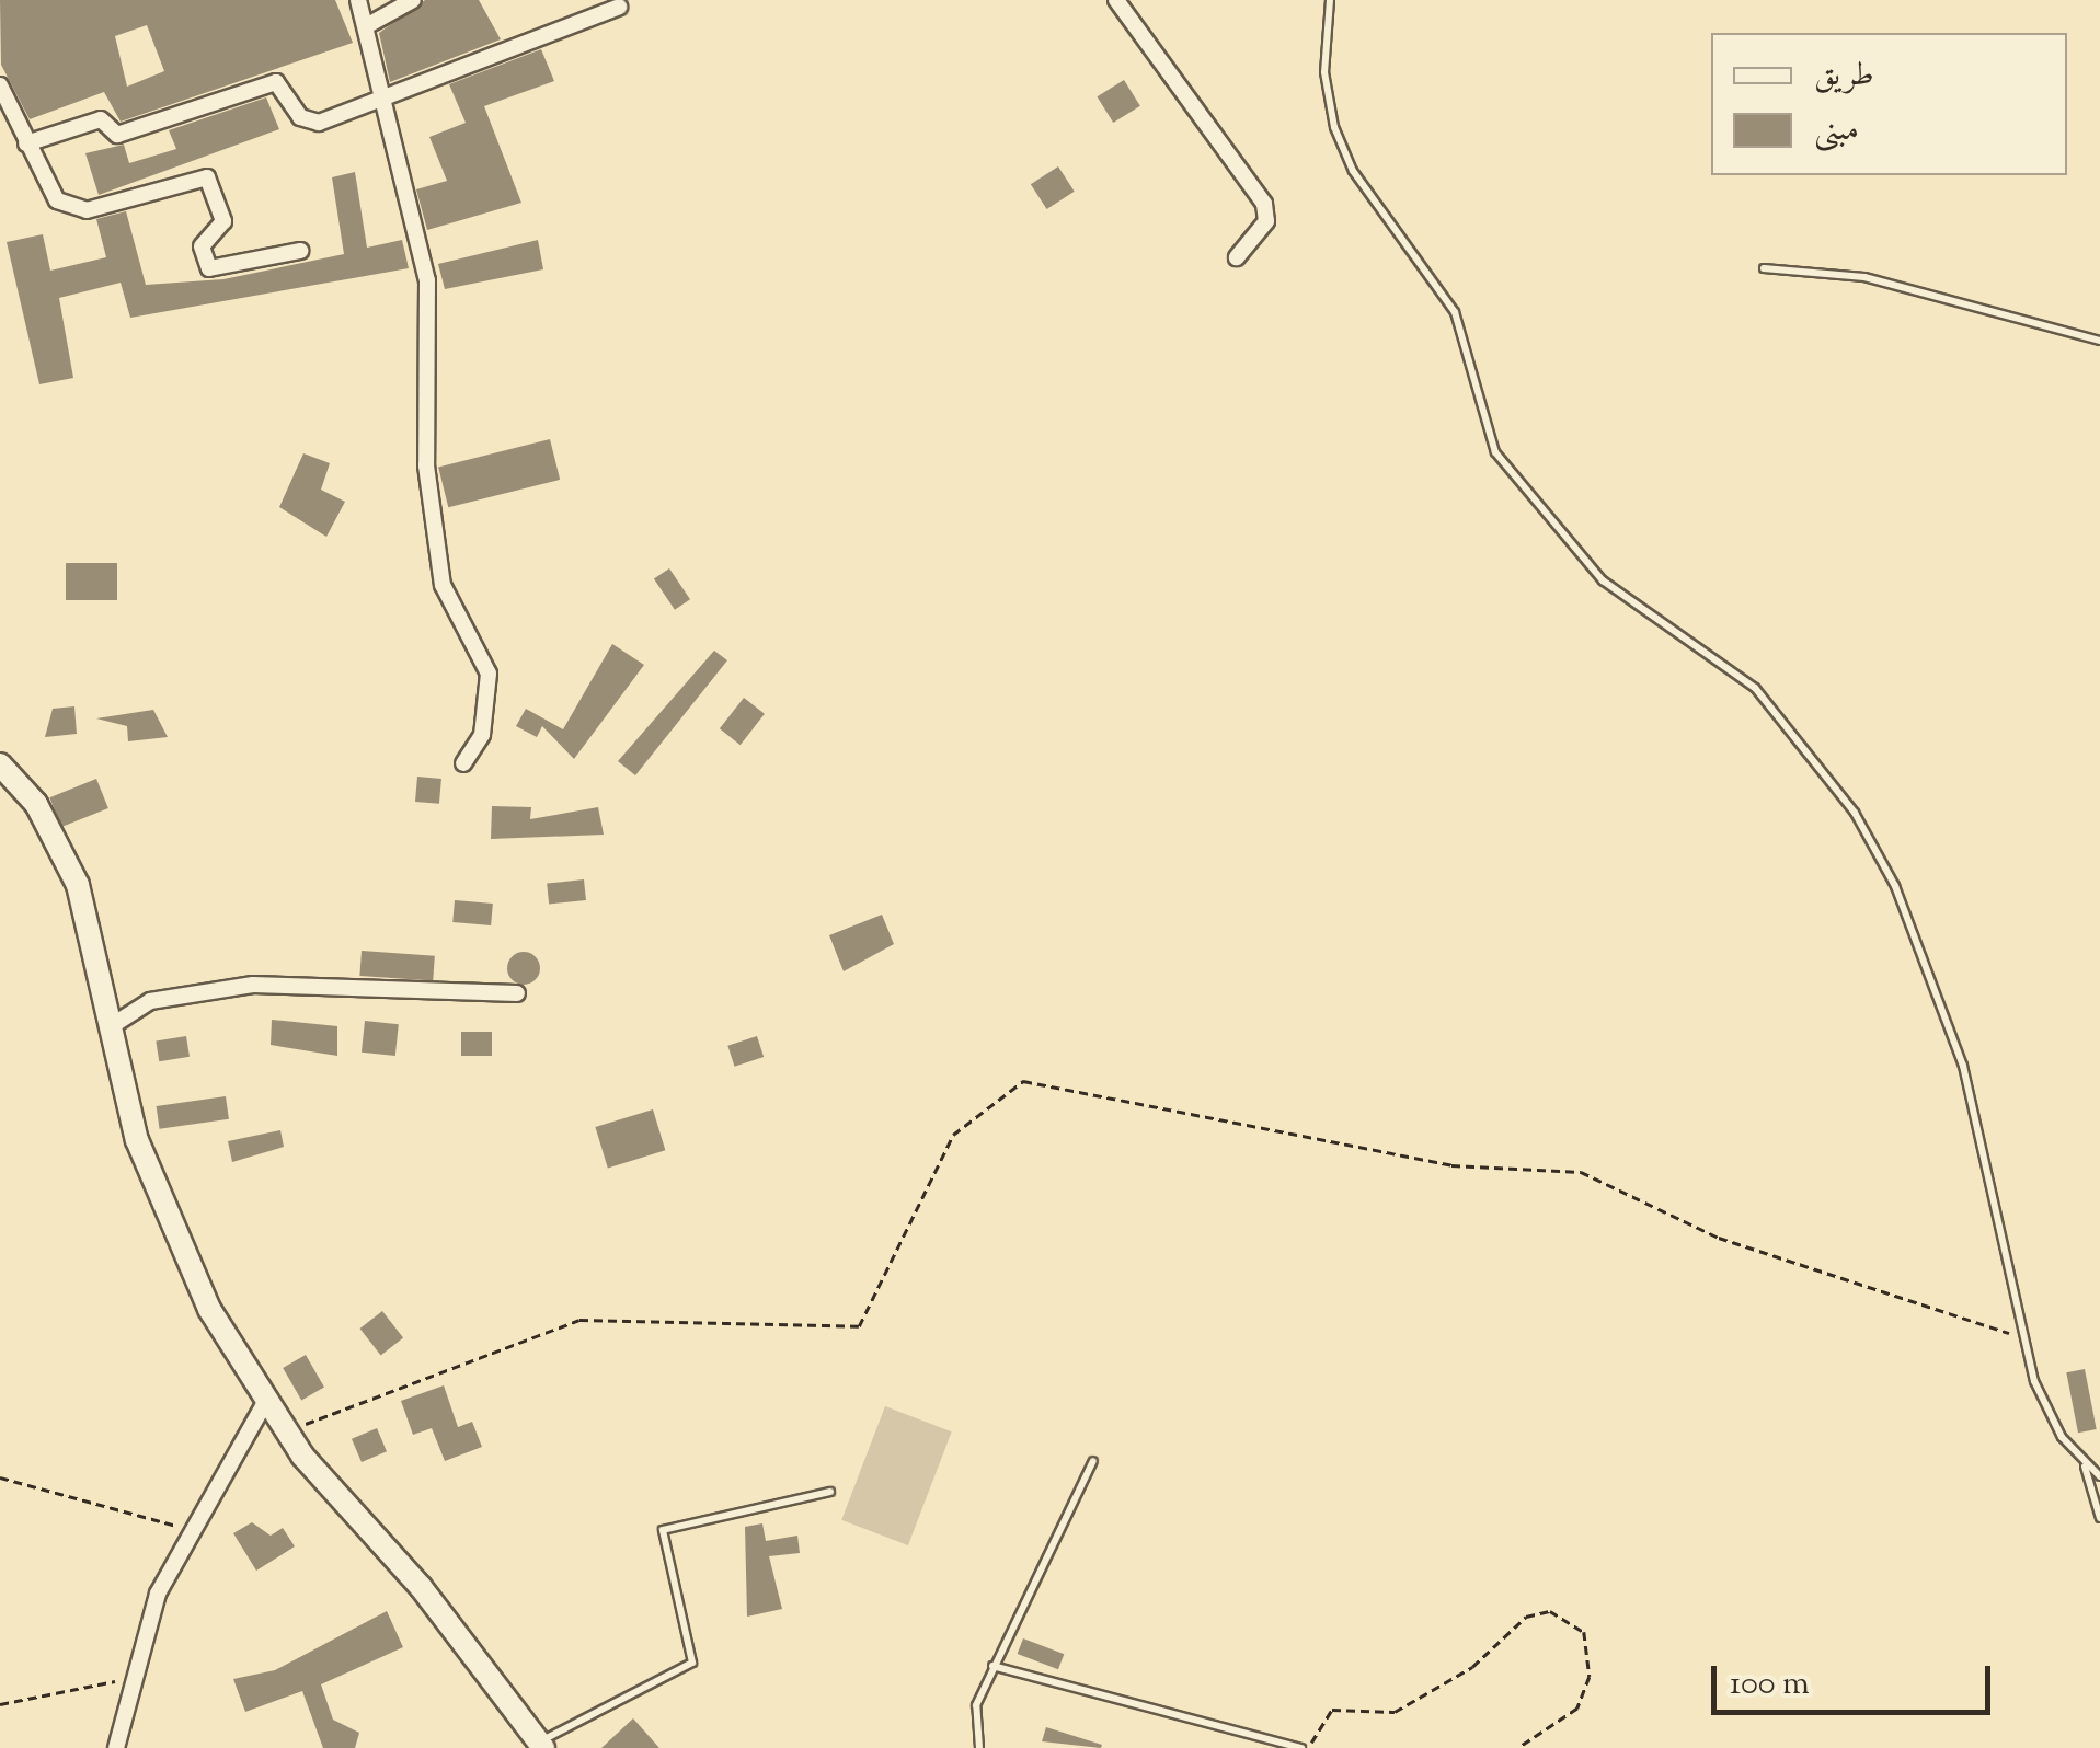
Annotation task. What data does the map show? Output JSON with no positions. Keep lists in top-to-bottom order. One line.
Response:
{"legend":["طريق","مبنى"],"scale_bar":"100 m"}
